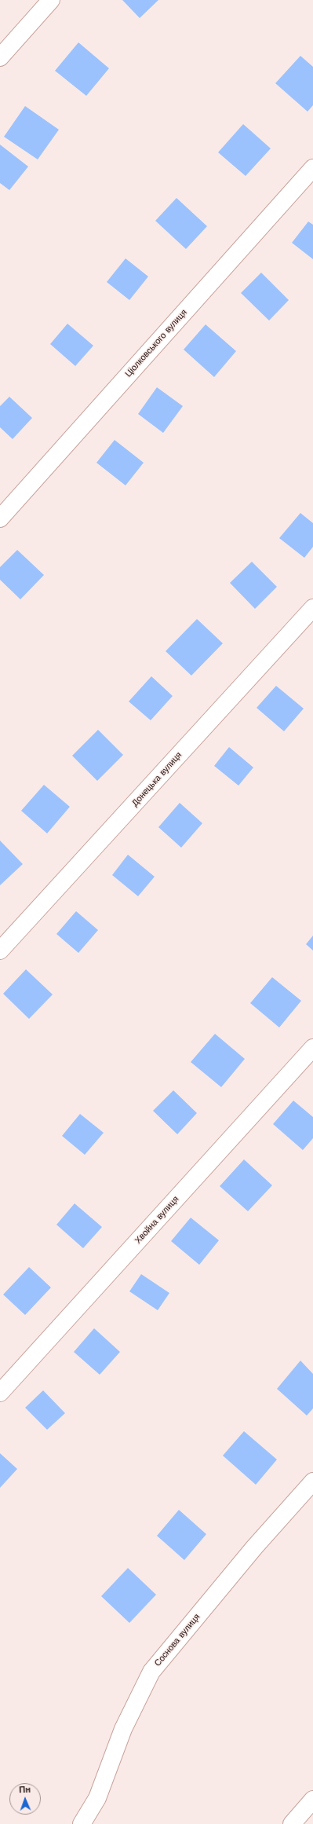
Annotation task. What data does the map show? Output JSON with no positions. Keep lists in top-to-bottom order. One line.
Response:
{"streets":{"street":["Ціолковського вулиця","Донецька вулиця","Хвойна вулиця","Соснова вулиця"]},"north":"top"}
